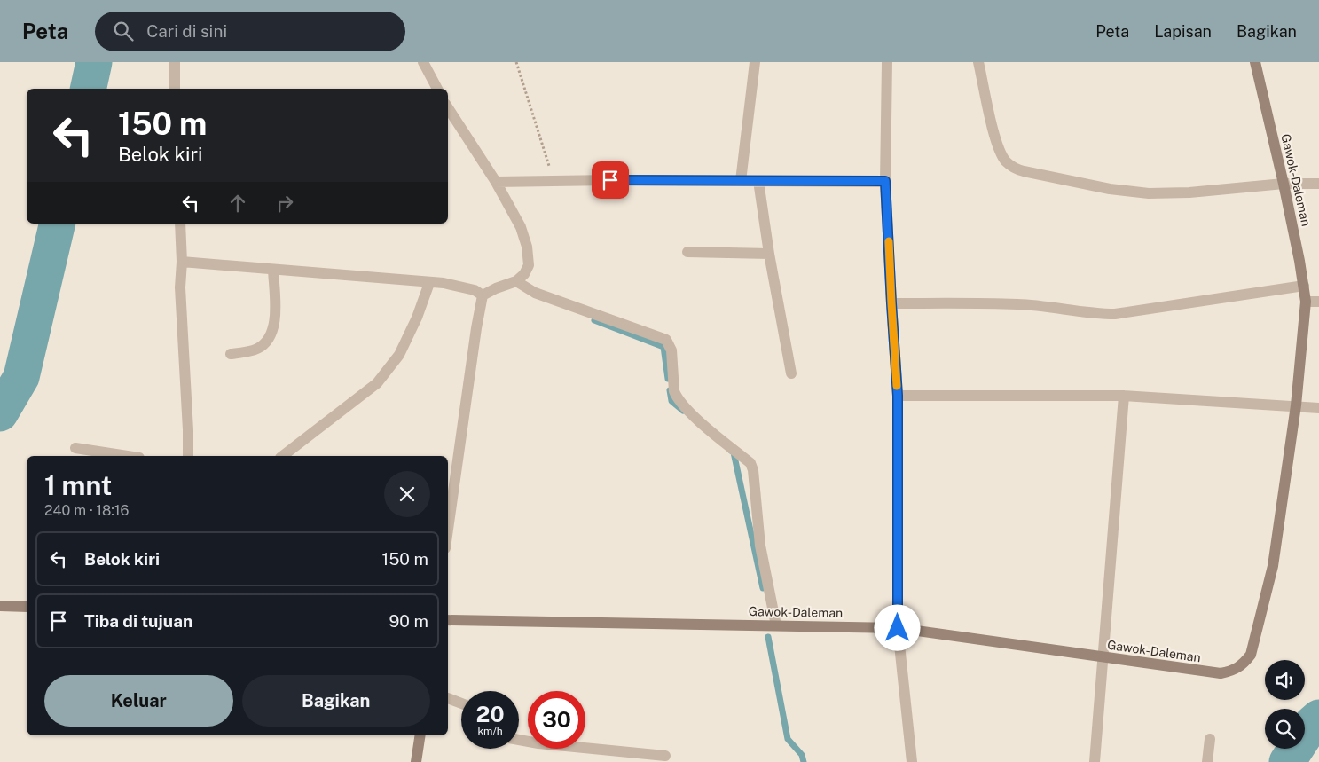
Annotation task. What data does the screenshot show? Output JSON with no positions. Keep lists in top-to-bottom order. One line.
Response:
{"streets":{"street":["Gawok-Daleman"]},"page":{"header":"Peta","search":"Cari di sini","nav":["Peta","Lapisan","Bagikan"],"turn":["150 m","Belok kiri"],"heading":["1 mnt","240 m · 18:16"],"list":[{"name":"Belok kiri","value":"150 m"},{"name":"Tiba di tujuan","value":"90 m"}],"buttons":["Keluar","Bagikan"],"speed":"20 km/h","limit":"30"}}
